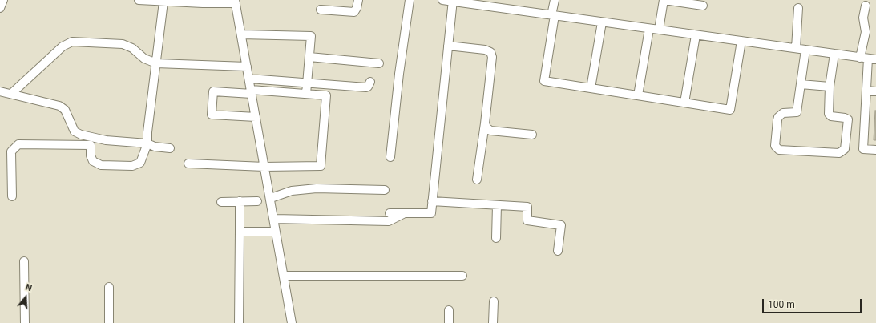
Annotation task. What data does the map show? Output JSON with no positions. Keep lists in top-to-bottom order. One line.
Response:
{"scale_bar":"100 m","north":"top"}
